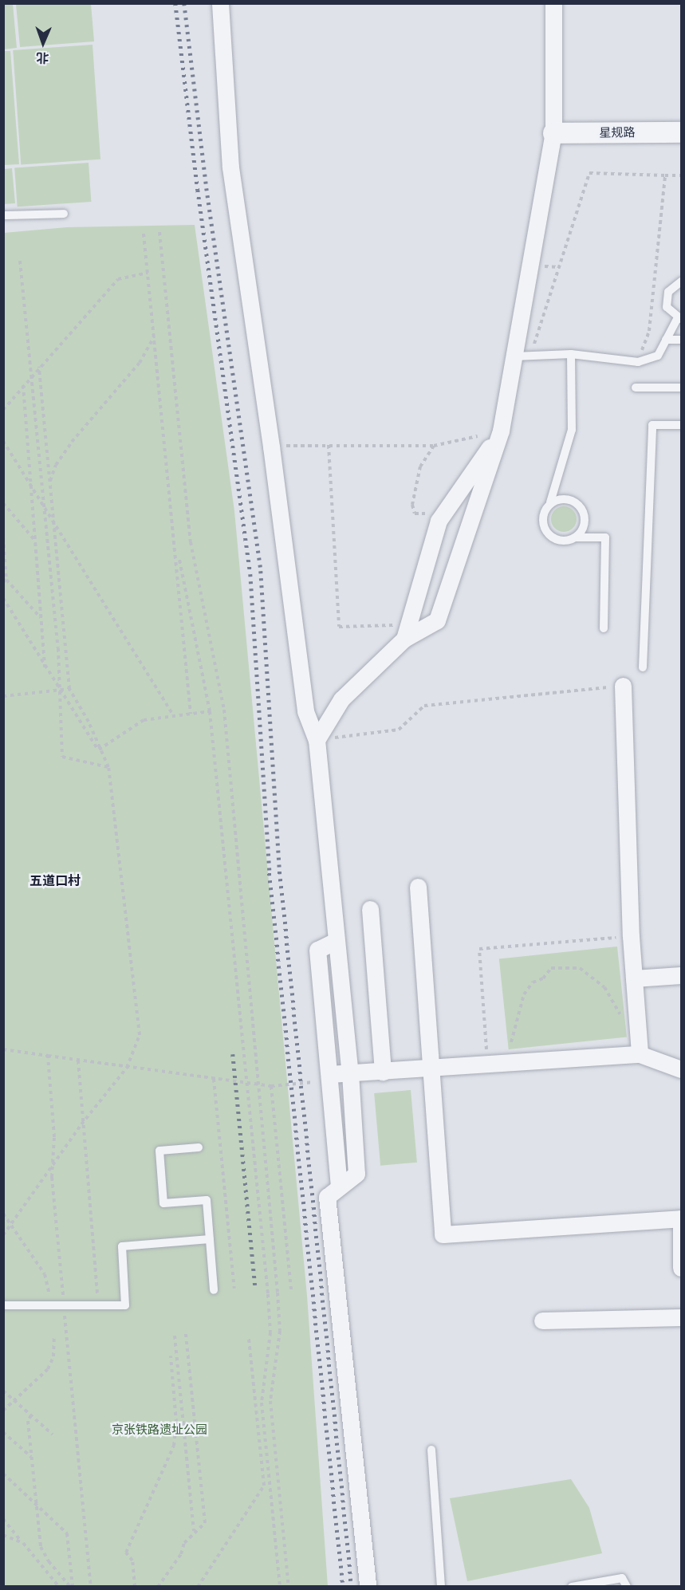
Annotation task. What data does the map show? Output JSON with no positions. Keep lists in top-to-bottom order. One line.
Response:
{"streets":{"street":["星规路"]},"districts":["五道口村"],"parks":["京张铁路遗址公园"],"north":"bottom"}
